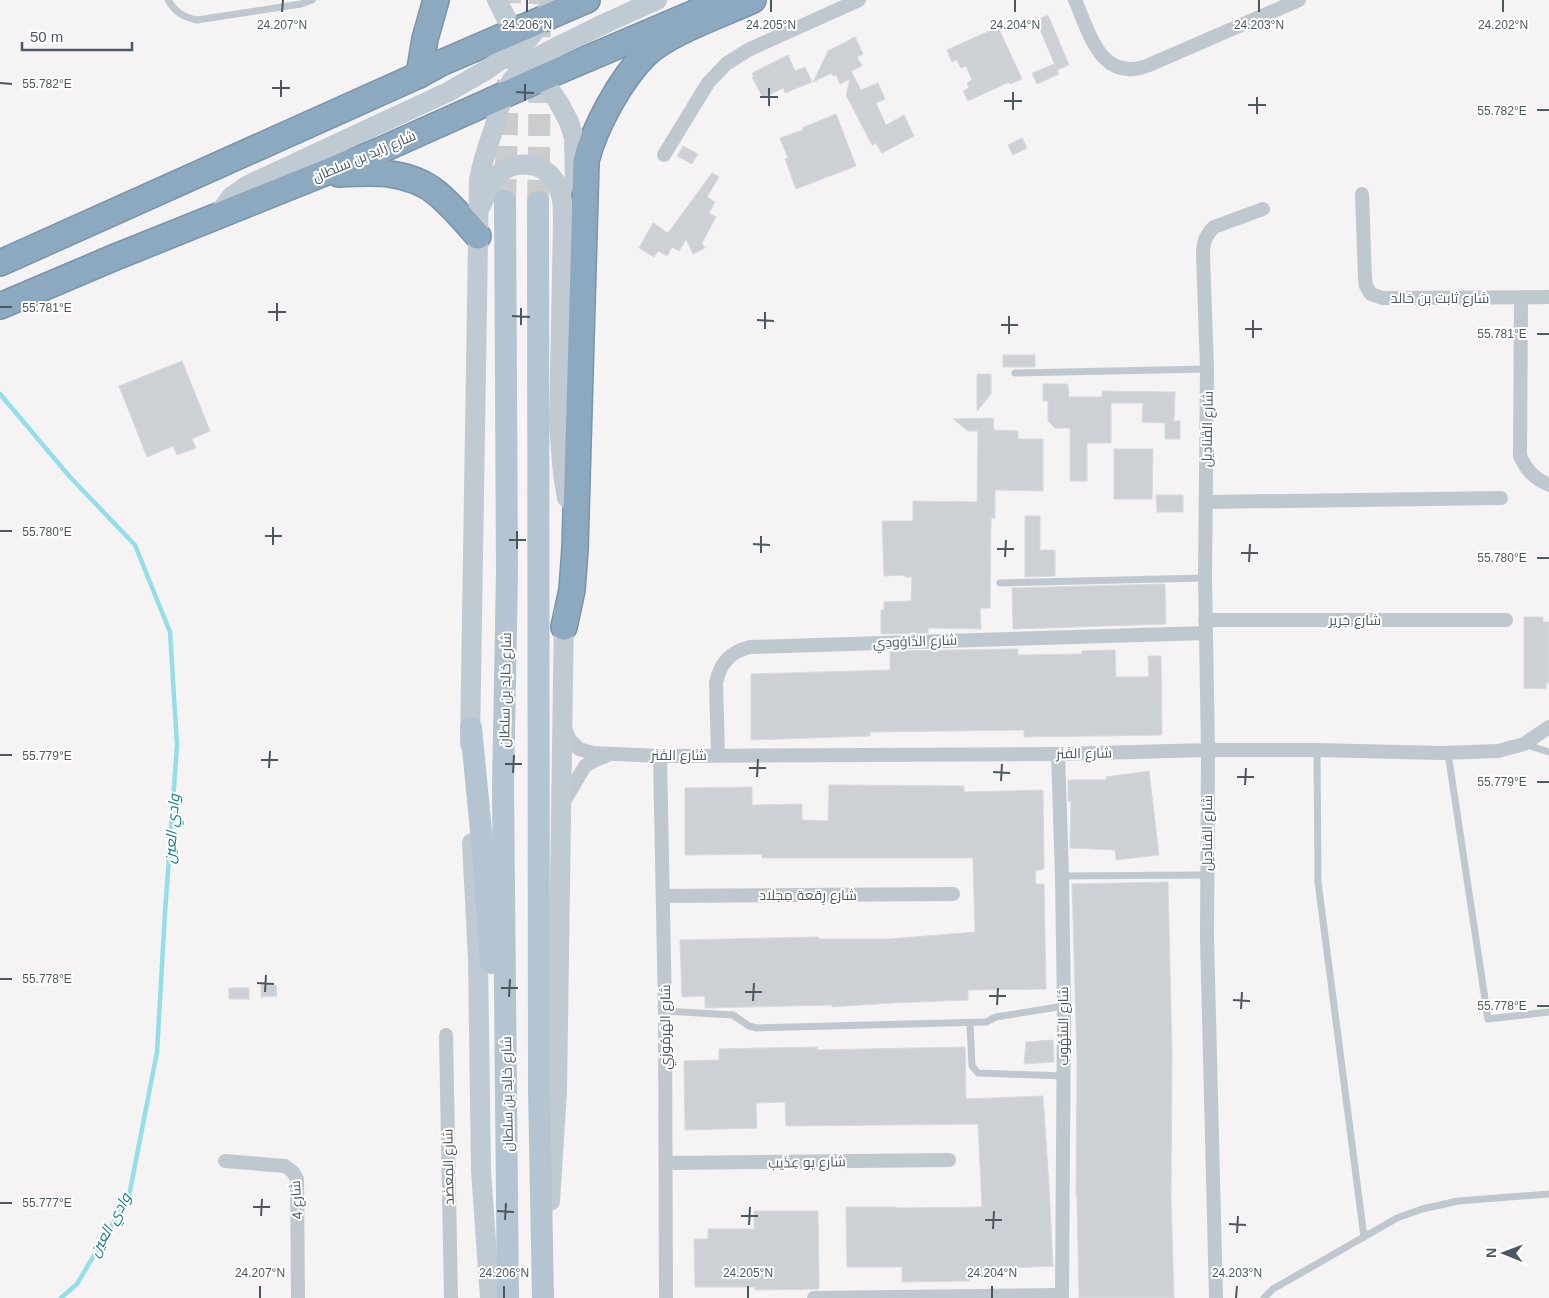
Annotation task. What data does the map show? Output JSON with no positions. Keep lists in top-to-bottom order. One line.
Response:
{"streets":{"highway":["شارع زايد بن سلطان"],"main road":["شارع خالِد بن سلطان"],"street":["شارع ثابت بن خالد","شارع القَنادِيل","شارع جَرير","شارع الدَّاوُودِي","شارع الفَنَر","شارع رِقعة مِجلاد","شارع السُّهُوب","شارع الهَرمُوزي","شارع يو عِذَيب","شارع المِعضَد","شارع 4"]},"crossings":[["شارع القَنادِيل","شارع جَرير"],["شارع القَنادِيل","شارع الدَّاوُودِي"],["شارع القَنادِيل","شارع الفَنَر"],["شارع جَرير","شارع الدَّاوُودِي"],["شارع الدَّاوُودِي","شارع الفَنَر"],["شارع الفَنَر","شارع السُّهُوب"],["شارع الفَنَر","شارع الهَرمُوزي"],["شارع رِقعة مِجلاد","شارع الهَرمُوزي"],["شارع الهَرمُوزي","شارع يو عِذَيب"]],"water":["وادي العين"],"scale_bar":"50 m","north":"left","coordinates":["24.207°N","24.206°N","24.205°N","24.204°N","24.203°N","24.202°N","55.782°E","55.781°E","55.780°E","55.779°E","55.778°E","55.777°E"]}
